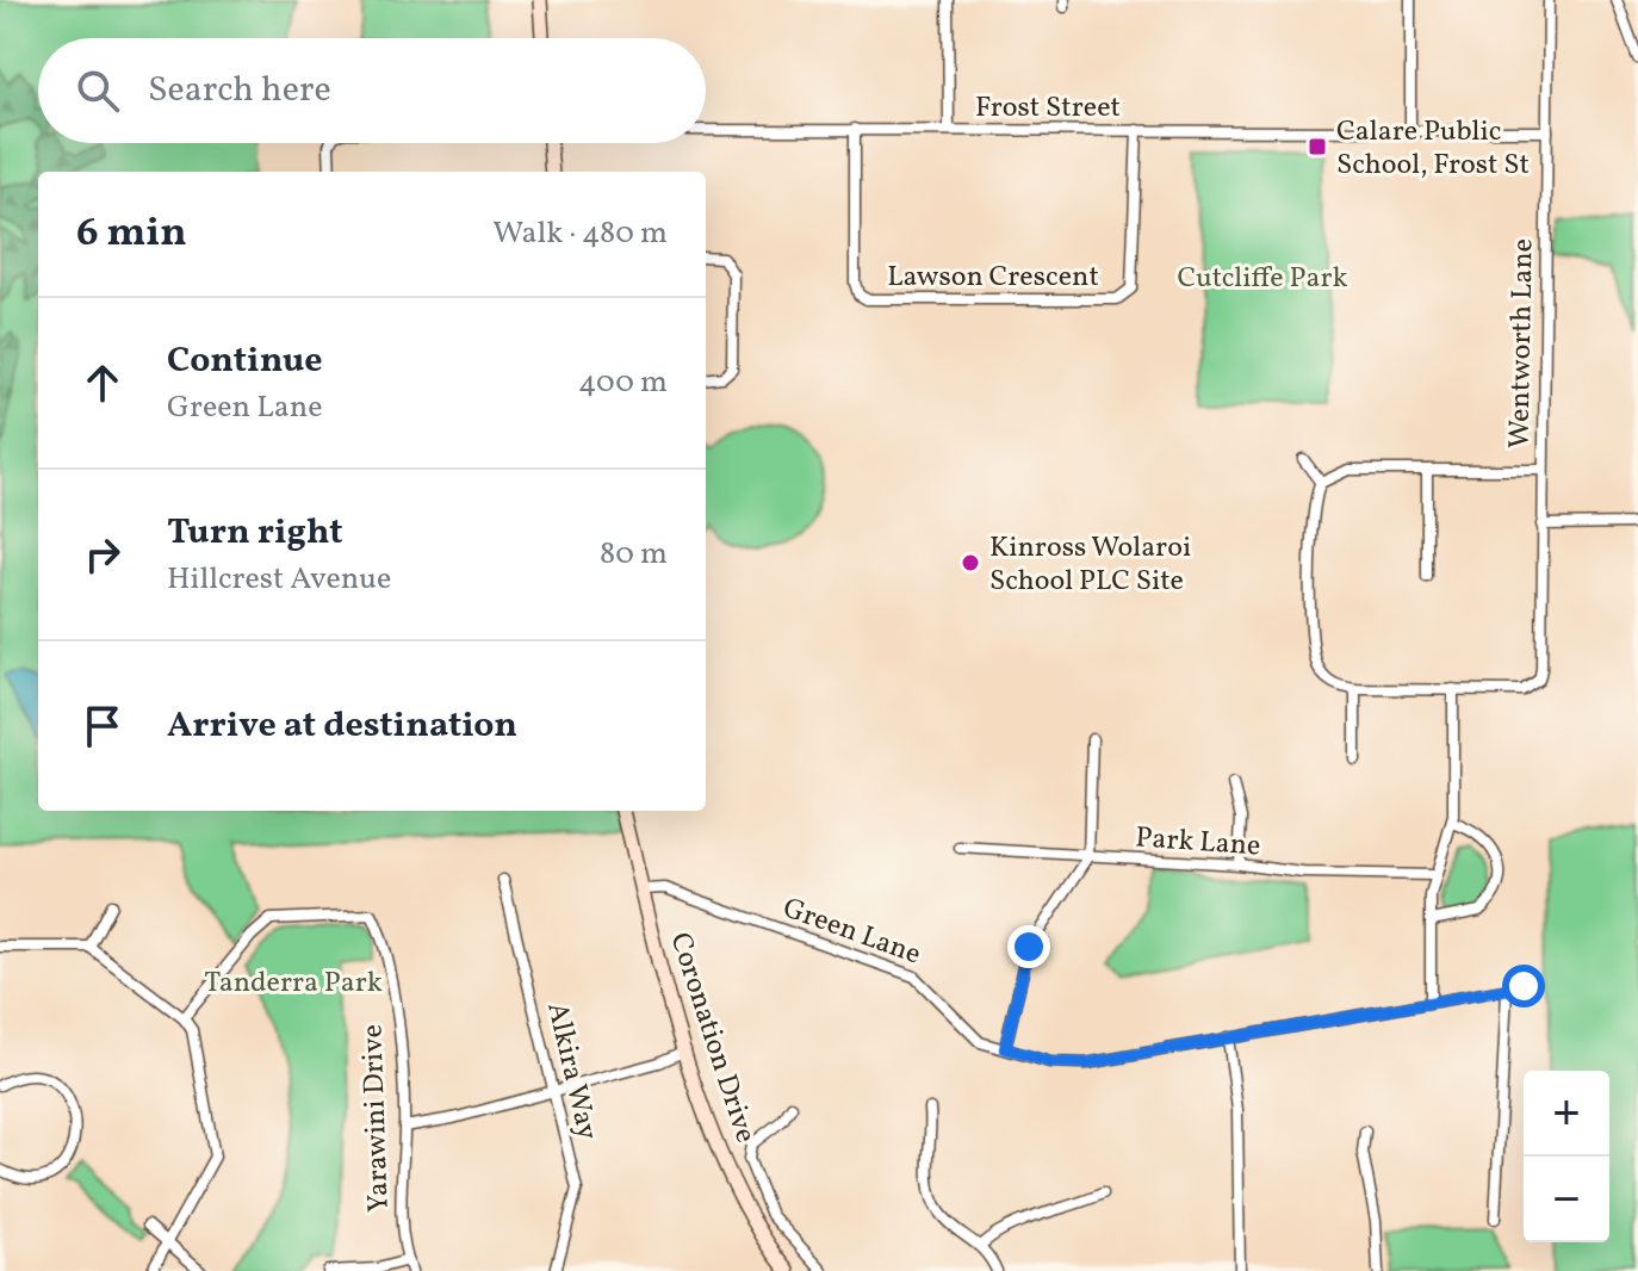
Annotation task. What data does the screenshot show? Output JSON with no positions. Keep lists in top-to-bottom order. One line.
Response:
{"streets":{"main road":["Coronation Drive"],"street":["Frost Street","Lawson Crescent","Wentworth Lane","Park Lane","Green Lane","Alkira Way","Yarawini Drive"]},"crossings":[["Frost Street","Lawson Crescent"],["Frost Street","Wentworth Lane"],["Green Lane","Coronation Drive"]],"parks":["Cutcliffe Park","Tanderra Park"],"places":{"transit":["Calare Public School, Frost St"],"other":["Kinross Wolaroi School PLC Site"]},"page":{"search":"Search here","heading":["6 min","Walk · 480 m"],"list":[["Continue","Green Lane","400 m"],["Turn right","Hillcrest Avenue","80 m"],"Arrive at destination"],"map_buttons":["+","−"]}}
